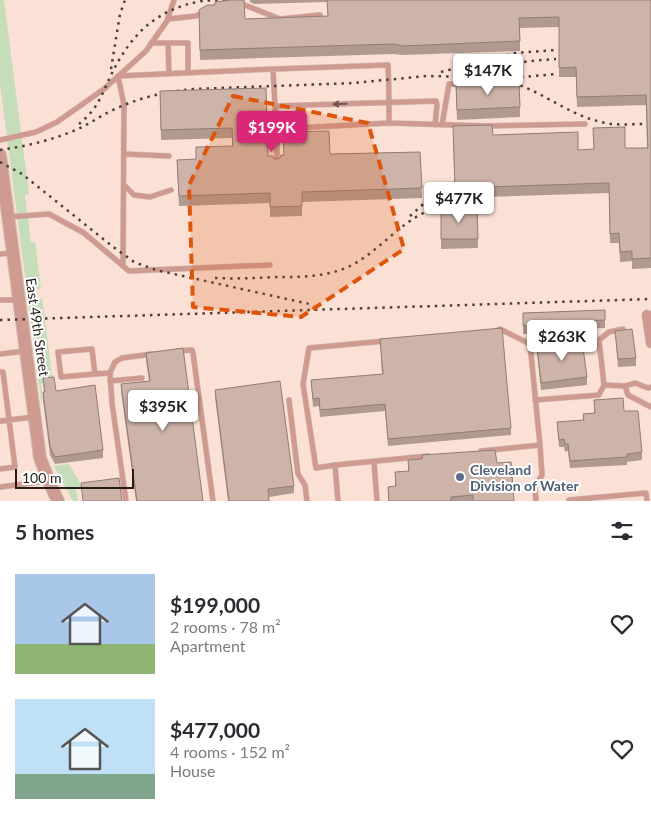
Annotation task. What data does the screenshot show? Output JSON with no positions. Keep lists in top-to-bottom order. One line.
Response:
{"streets":{"street":["East 49th Street"]},"places":["Cleveland Division of Water"],"scale_bar":"100 m","page":{"price":["$147K","$199K","$477K","$263K","$395K"],"scale":"100 m","heading":"5 homes","list":[{"name":"$199,000","note":"2 rooms · 78 m² · Apartment"},{"name":"$477,000","note":"4 rooms · 152 m² · House"}]}}
